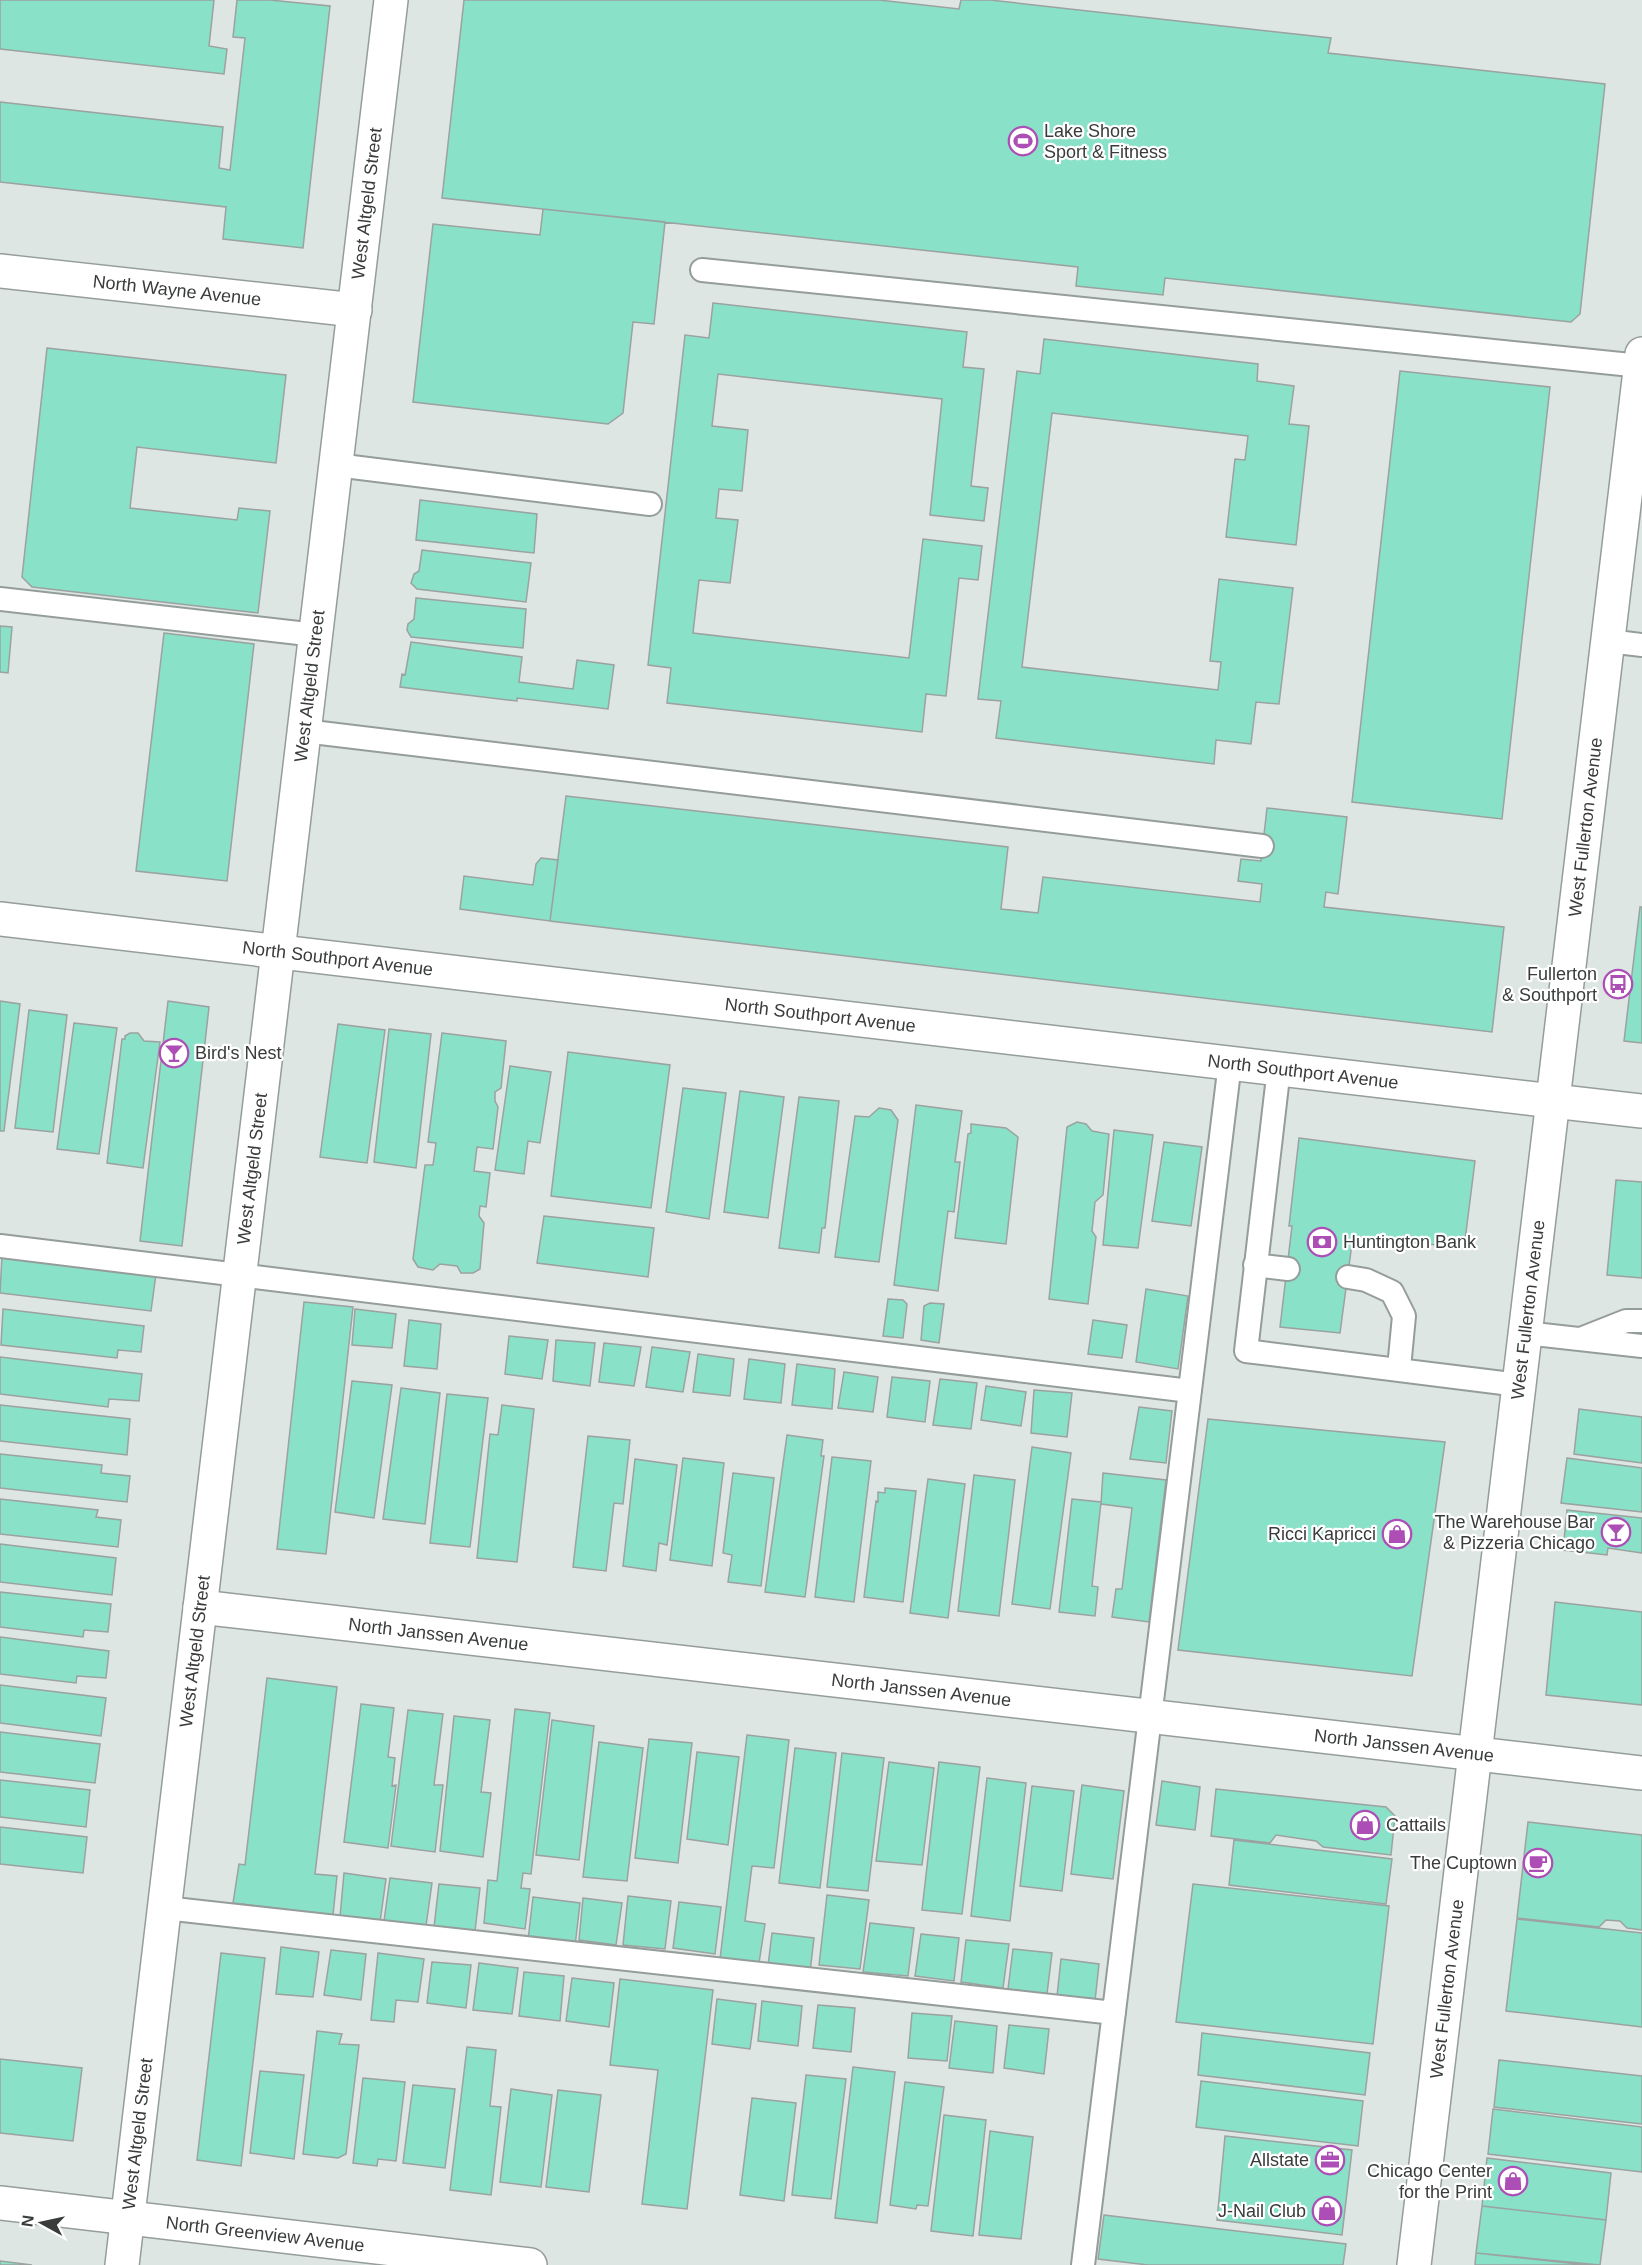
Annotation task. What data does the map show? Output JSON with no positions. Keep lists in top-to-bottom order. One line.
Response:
{"streets":{"street":["West Altgeld Street","North Wayne Avenue","West Fullerton Avenue","North Southport Avenue","North Janssen Avenue","North Greenview Avenue"]},"crossings":[["West Altgeld Street","North Wayne Avenue"],["West Altgeld Street","North Southport Avenue"],["West Altgeld Street","North Janssen Avenue"],["West Altgeld Street","North Greenview Avenue"],["West Fullerton Avenue","North Southport Avenue"],["West Fullerton Avenue","North Janssen Avenue"]],"places":{"sports":["Lake Shore Sport & Fitness"],"bus stop":["Fullerton & Southport"],"bar":["Bird's Nest","The Warehouse Bar & Pizzeria Chicago"],"bank":["Huntington Bank"],"shop":["Ricci Kapricci","Cattails","Chicago Center for the Print","J-Nail Club"],"cafe":["The Cuptown"],"office":["Allstate"]},"north":"left"}
